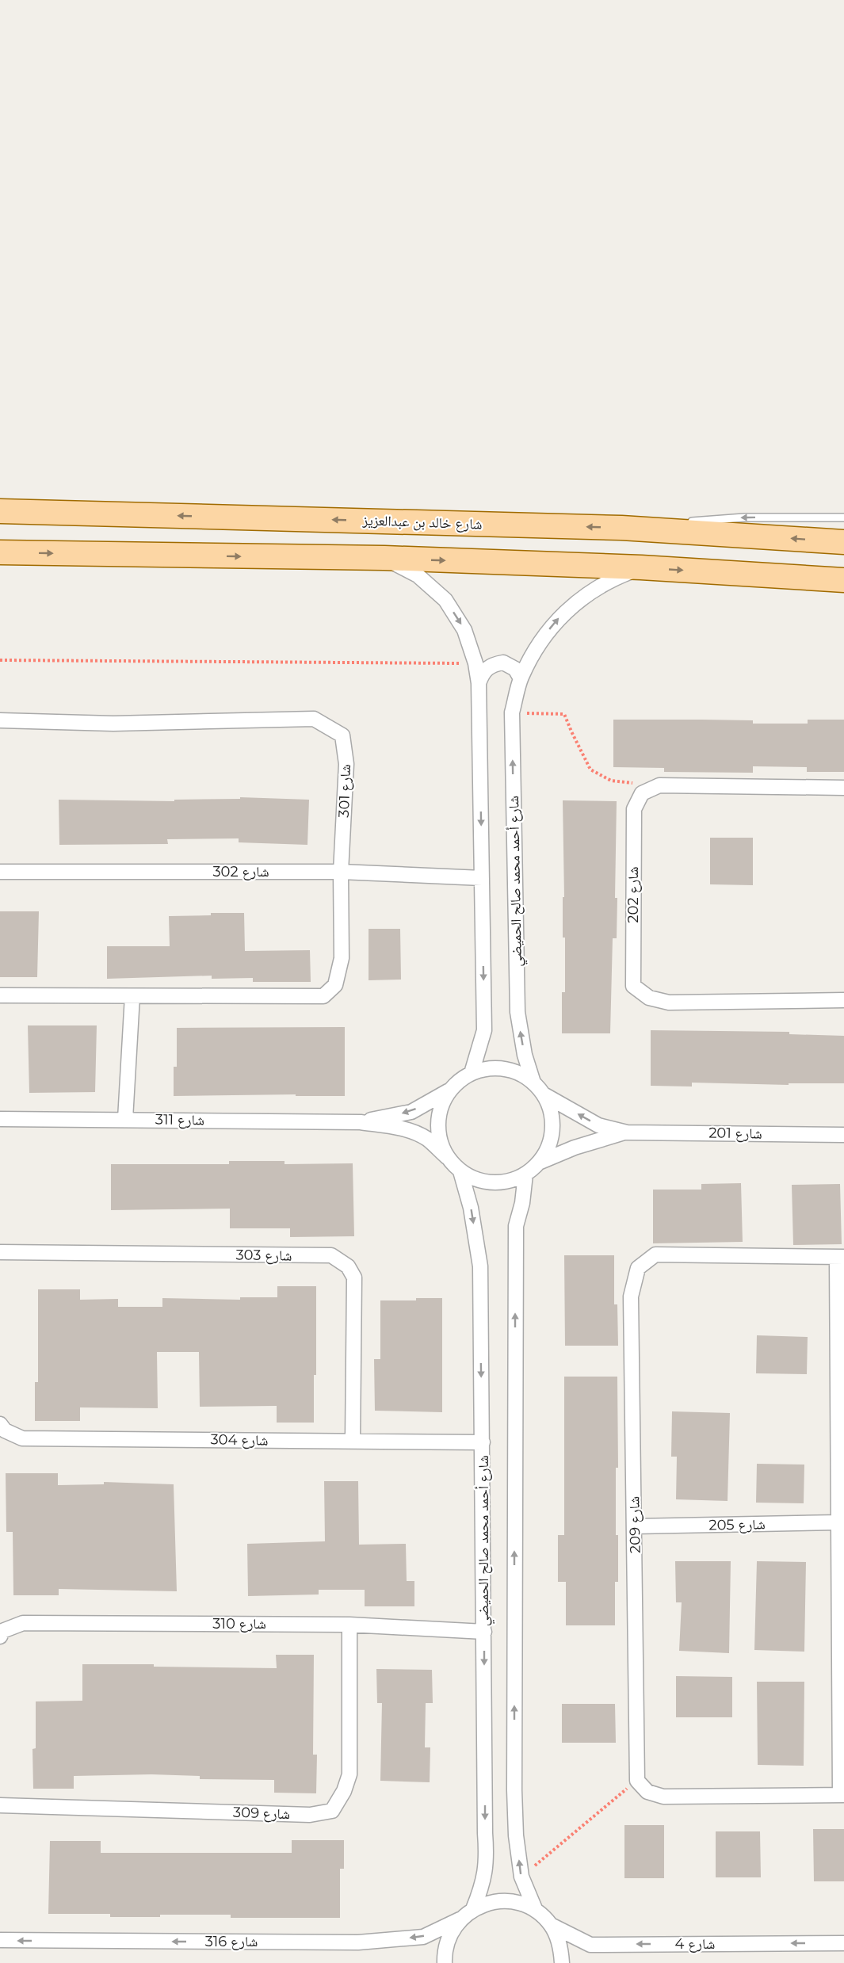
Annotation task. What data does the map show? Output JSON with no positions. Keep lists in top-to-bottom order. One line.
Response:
{"streets":{"main road":["شارع خالد بن عبدالعزيز"],"street":["شارع 301","شارع 302","شارع أحمد محمد صالح الحميضي","شارع 202","شارع 311","شارع 201","شارع 303","شارع 304","شارع 209","شارع 205","شارع 310","شارع 309","شارع 316","شارع 4"]},"crossings":[["شارع 301","شارع 302"],["شارع أحمد محمد صالح الحميضي","شارع 311"],["شارع أحمد محمد صالح الحميضي","شارع 201"],["شارع أحمد محمد صالح الحميضي","شارع 304"],["شارع أحمد محمد صالح الحميضي","شارع 310"],["شارع 311","شارع 201"],["شارع 303","شارع 304"],["شارع 209","شارع 205"],["شارع 310","شارع 309"]],"one_way":["شارع 316","شارع 4"]}
